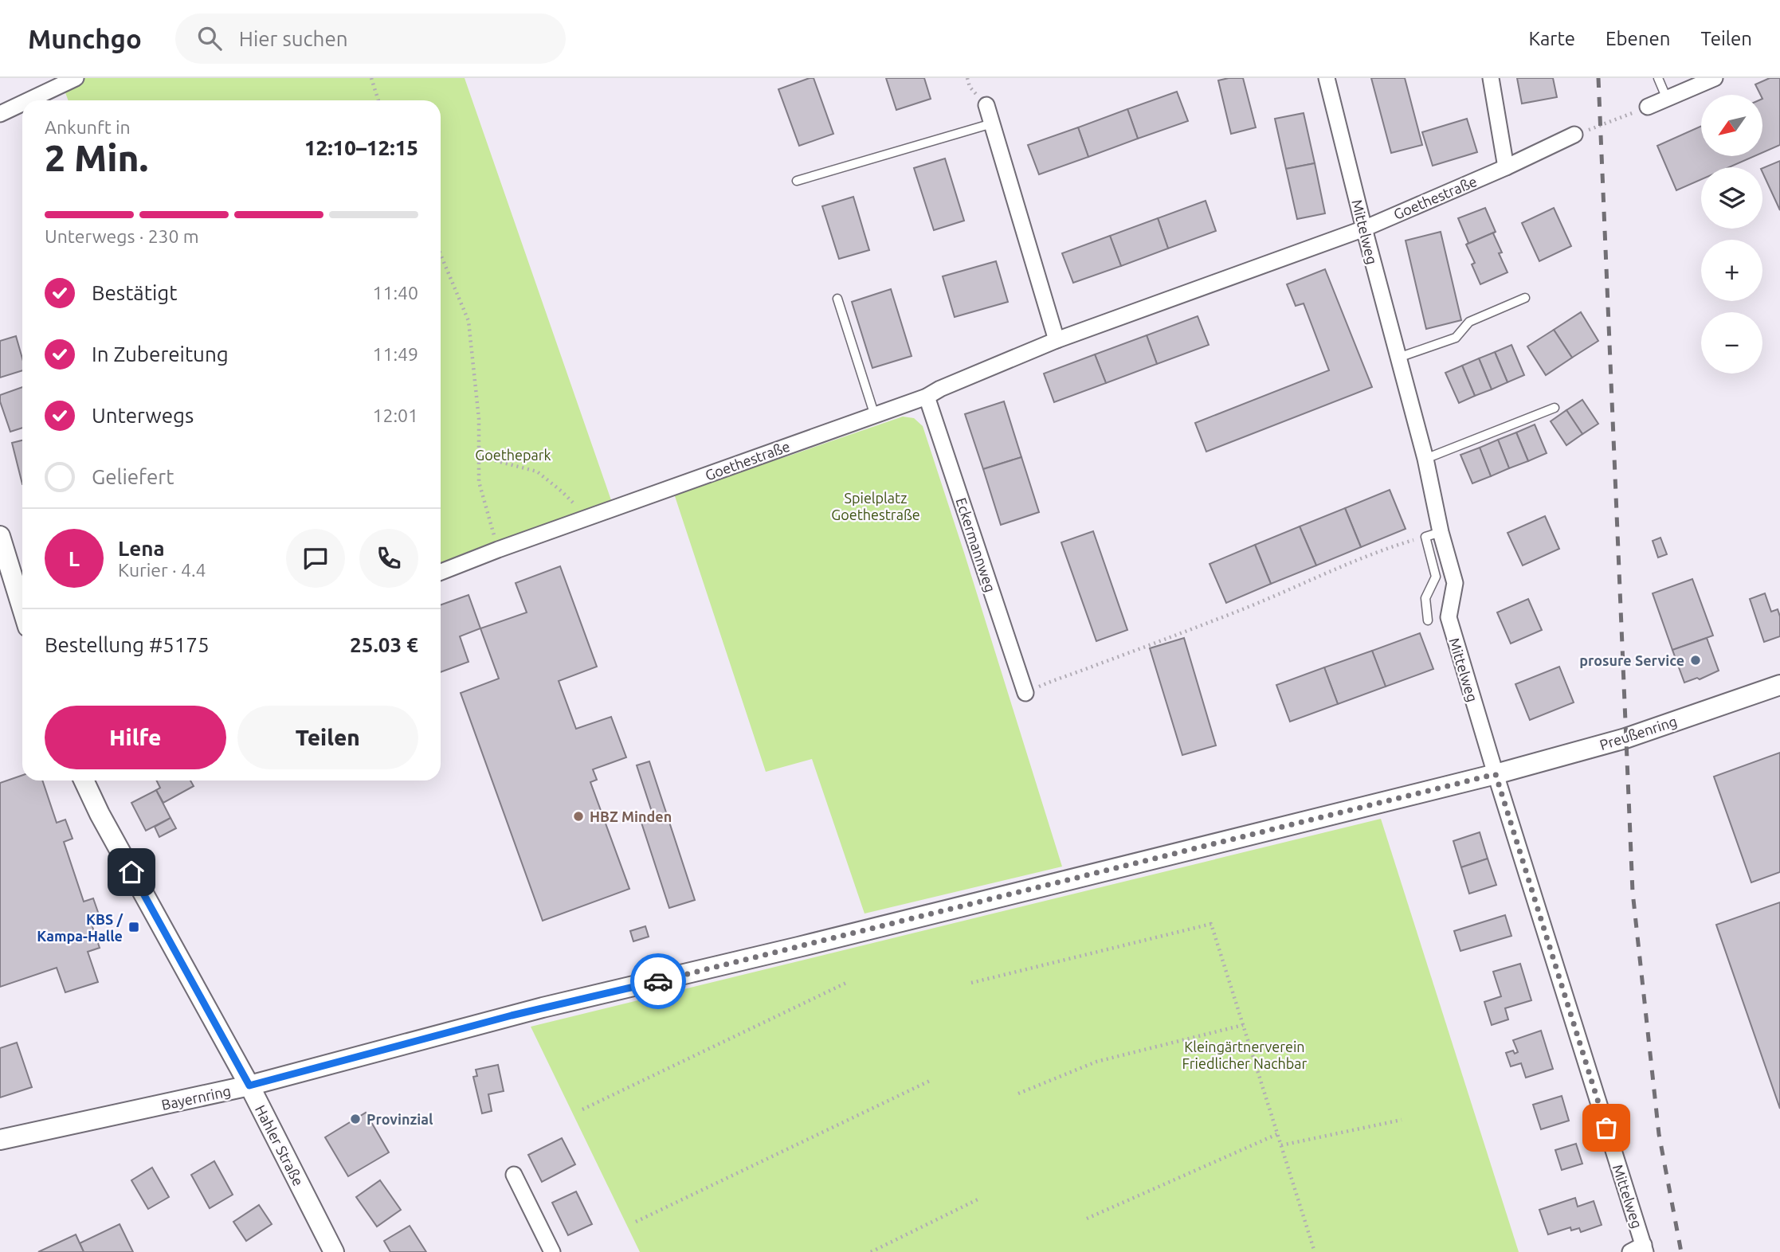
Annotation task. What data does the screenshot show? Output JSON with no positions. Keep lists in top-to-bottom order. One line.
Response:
{"streets":{"street":["Goethestraße","Mittelweg","Eckermannweg","Preußenring","Bayernring","Hahler Straße"]},"crossings":[["Goethestraße","Mittelweg"],["Goethestraße","Eckermannweg"],["Mittelweg","Preußenring"],["Mittelweg","Bayernring"],["Preußenring","Bayernring"],["Bayernring","Hahler Straße"]],"parks":["Goethepark","Spielplatz Goethestraße","Kleingärtnerverein Friedlicher Nachbar"],"places":{"other":["prosure Service","HBZ Minden","Provinzial"],"transit":["KBS / Kampa-Halle"]},"north":"bottom left","page":{"header":"Munchgo","search":"Hier suchen","nav":["Karte","Ebenen","Teilen"],"map_buttons":["+","−"],"heading":["2 Min.","Ankunft in","12:10–12:15"],"panel":["Lena","Kurier · 4.4","Bestellung #5175","25.03 €"],"bar":"Unterwegs · 230 m","list":[["Bestätigt","11:40"],["In Zubereitung","11:49"],["Unterwegs","12:01"],"Geliefert"],"round":"L","buttons":["Hilfe","Teilen"]}}
